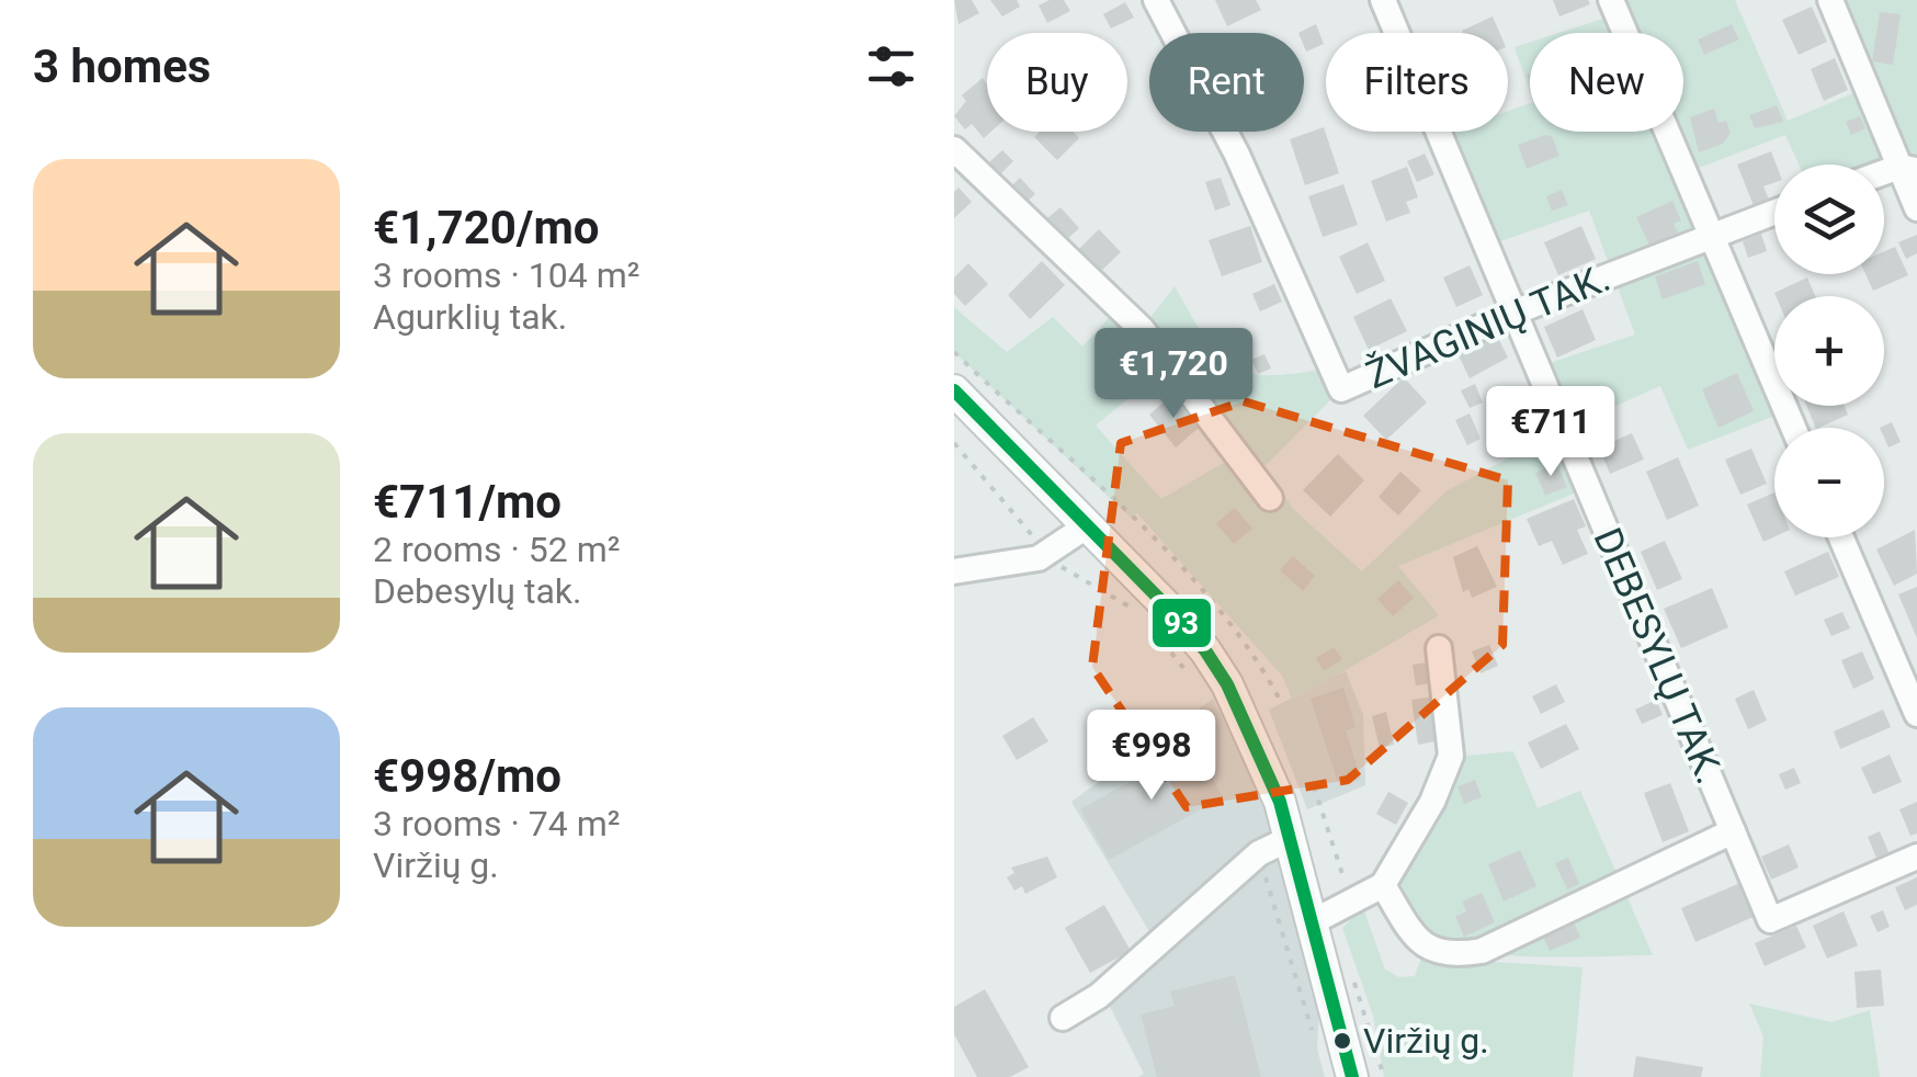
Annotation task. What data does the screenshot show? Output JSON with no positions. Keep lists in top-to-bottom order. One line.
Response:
{"streets":{"street":["ŽVAGINIŲ TAK.","DEBESYLŲ TAK."]},"crossings":[["ŽVAGINIŲ TAK.","DEBESYLŲ TAK."]],"places":["Viržių g."],"lines":["transit line 93"],"page":{"heading":"3 homes","chip":["Buy","Rent","Filters","New"],"list":[{"name":"€1,720/mo","note":"3 rooms · 104 m² · Agurklių tak."},{"name":"€711/mo","note":"2 rooms · 52 m² · Debesylų tak."},{"name":"€998/mo","note":"3 rooms · 74 m² · Viržių g."}],"map_buttons":["+","−"],"price":["€1,720","€711","€998"]}}
